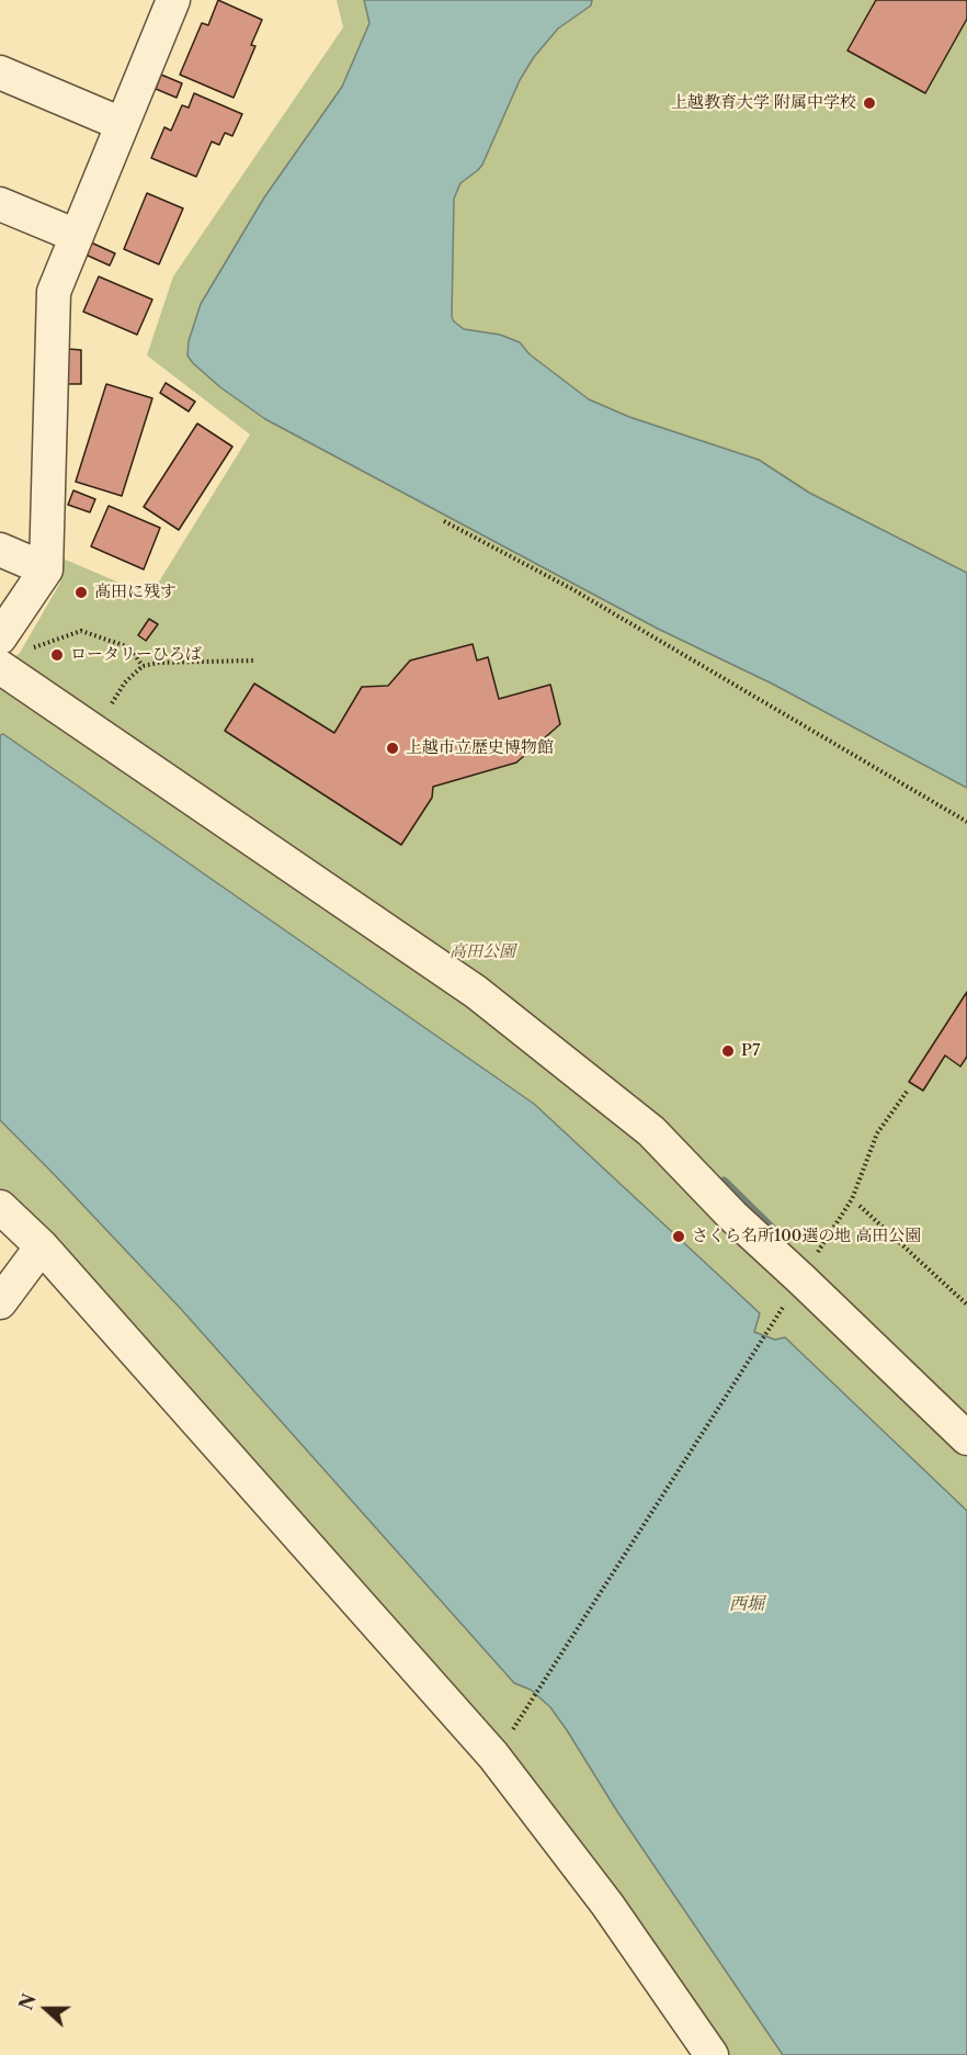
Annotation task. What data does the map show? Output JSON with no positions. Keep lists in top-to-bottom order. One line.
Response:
{"water":["西堀"],"parks":["高田公園"],"places":["上越教育大学 附属中学校","髙田に残す","ロータリーひろば","上越市立歴史博物館","P7","さくら名所100選の地 高田公園"],"north":"left"}
